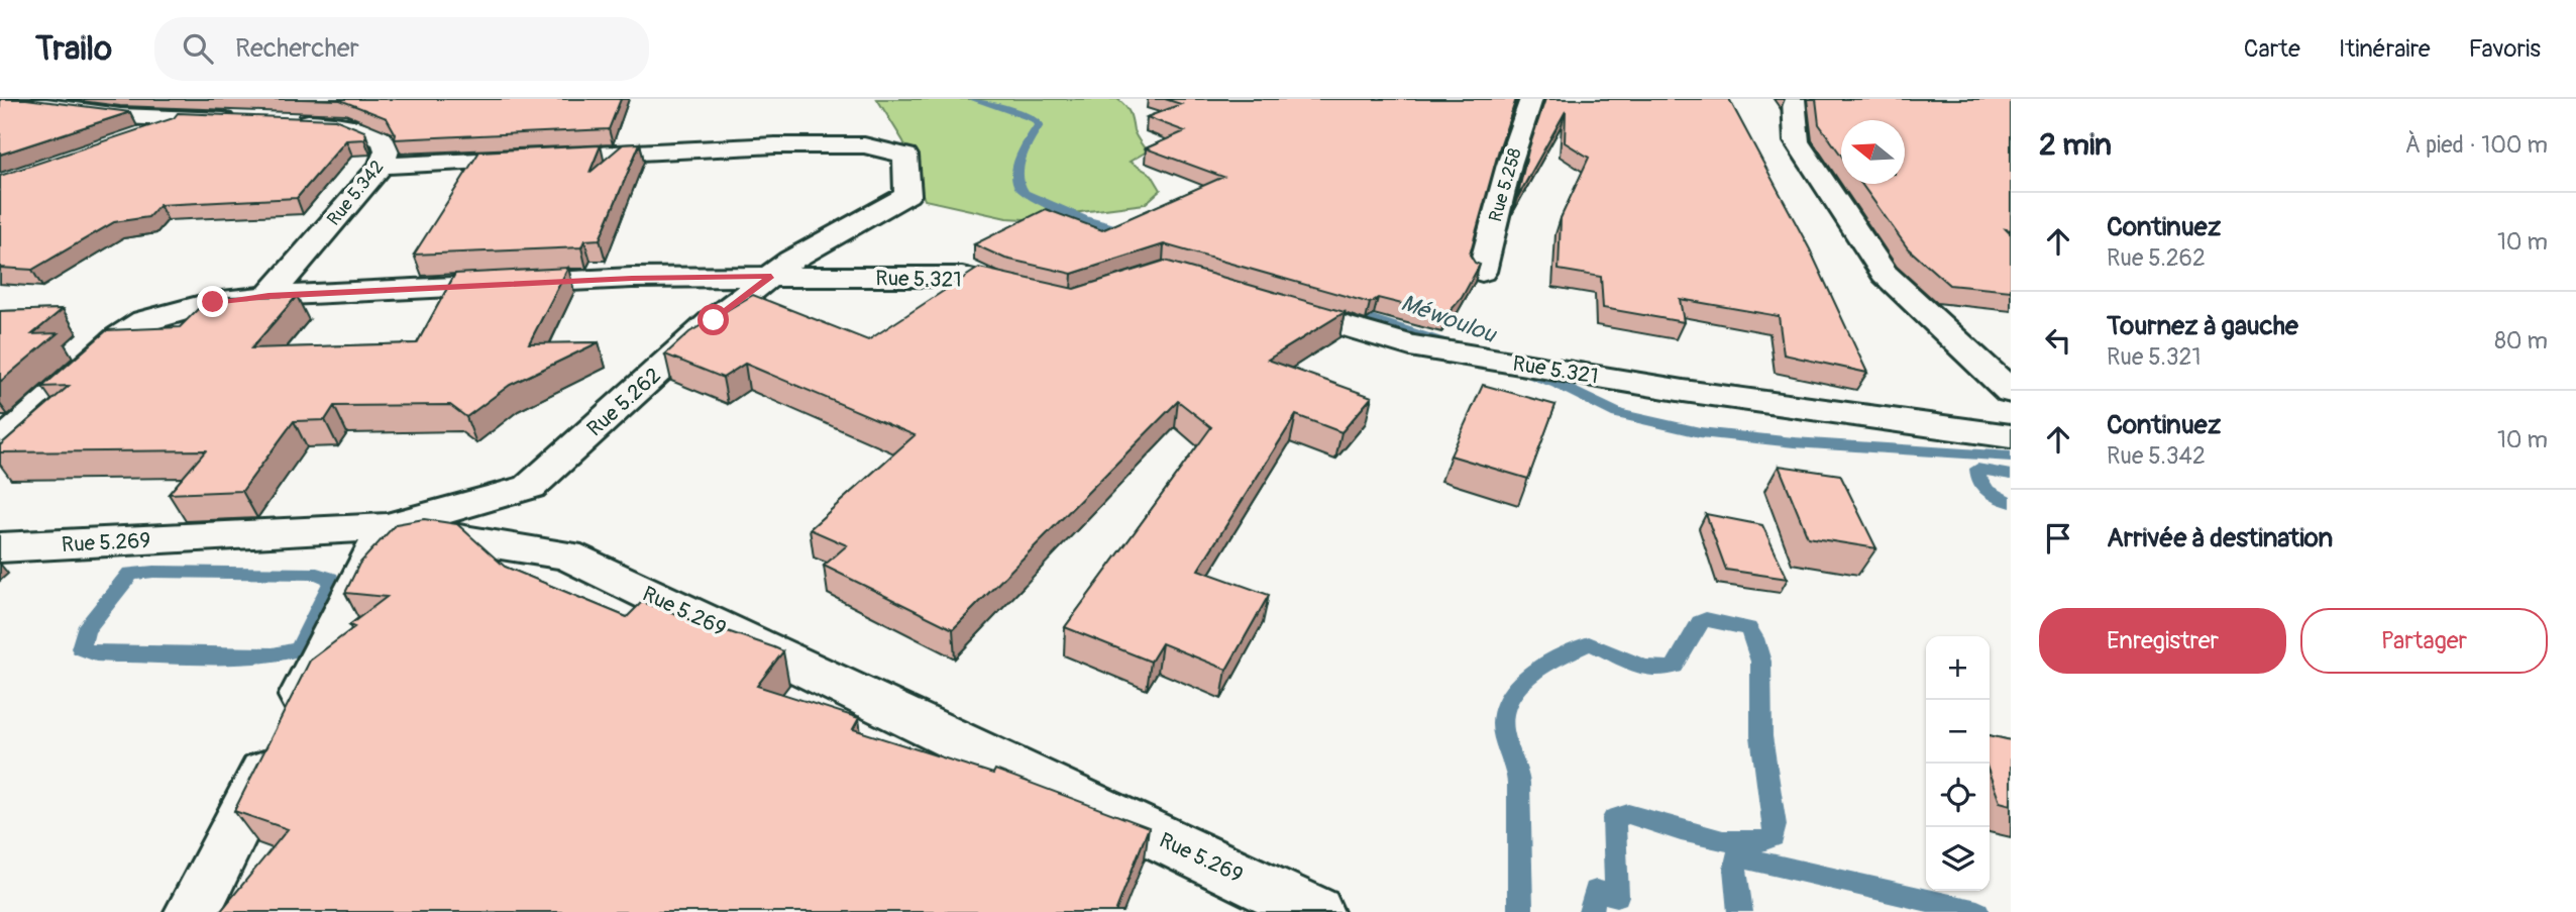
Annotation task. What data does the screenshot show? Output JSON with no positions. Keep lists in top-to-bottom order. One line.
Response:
{"streets":{"street":["Rue 5.258","Rue 5.342","Rue 5.321","Rue 5.262","Rue 5.269"]},"crossings":[["Rue 5.342","Rue 5.321"],["Rue 5.342","Rue 5.262"],["Rue 5.321","Rue 5.262"],["Rue 5.262","Rue 5.269"]],"water":["Méwoulou"],"north":"left","page":{"header":"Trailo","search":"Rechercher","nav":["Carte","Itinéraire","Favoris"],"heading":["2 min","À pied · 100 m"],"list":[["Continuez","Rue 5.262","10 m"],["Tournez à gauche","Rue 5.321","80 m"],["Continuez","Rue 5.342","10 m"],"Arrivée à destination"],"buttons":["Enregistrer","Partager"],"map_buttons":["+","−"]}}
